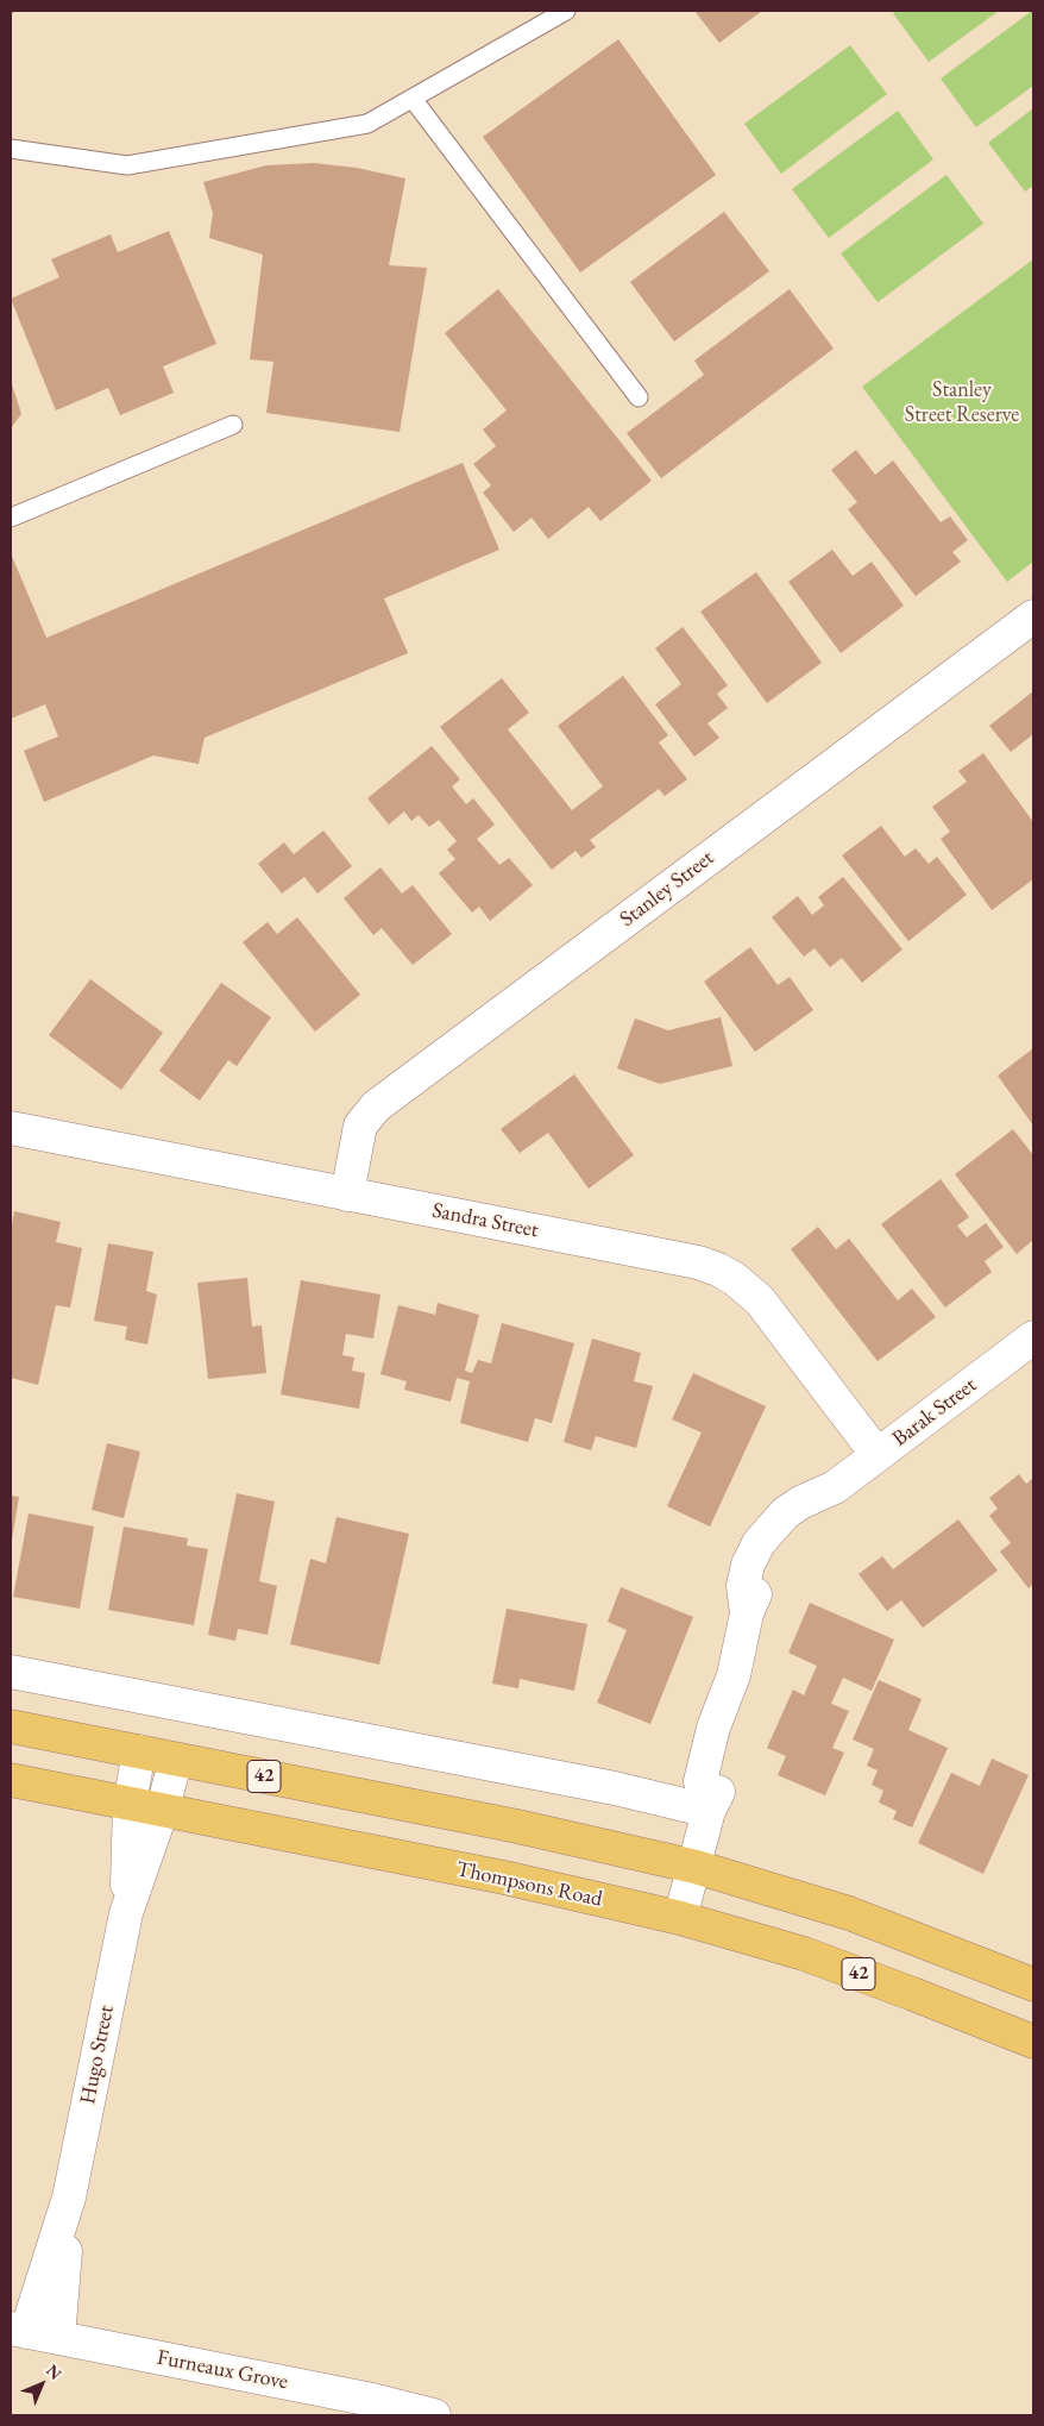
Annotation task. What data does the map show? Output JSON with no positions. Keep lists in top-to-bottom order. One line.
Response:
{"streets":{"main road":["42","Thompsons Road"],"street":["Stanley Street","Sandra Street","Barak Street","Hugo Street","Furneaux Grove"]},"crossings":[["Stanley Street","Sandra Street"],["Sandra Street","Barak Street"],["Barak Street","42"],["Barak Street","Thompsons Road"],["42","Hugo Street"],["Thompsons Road","Hugo Street"],["Hugo Street","Furneaux Grove"]],"parks":["Stanley Street Reserve"],"north":"top right"}
